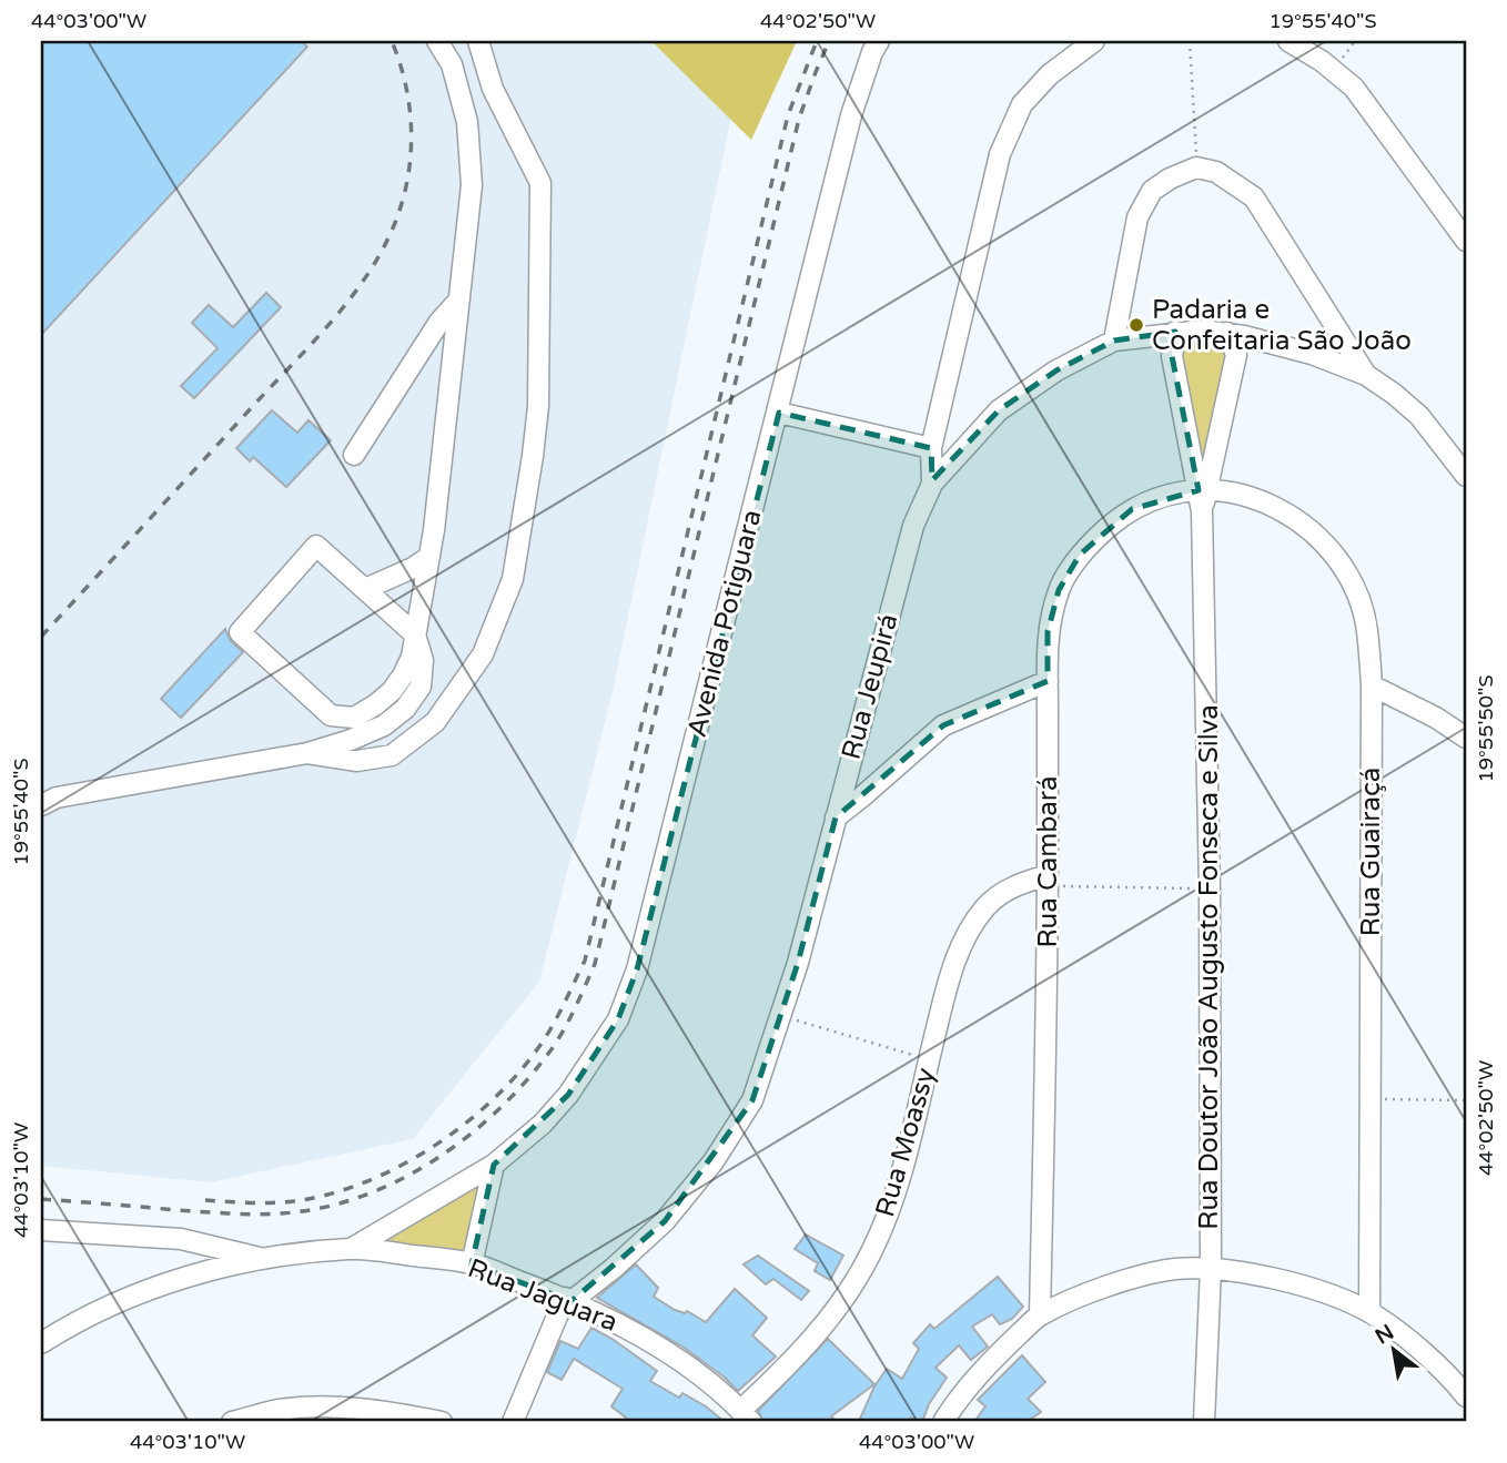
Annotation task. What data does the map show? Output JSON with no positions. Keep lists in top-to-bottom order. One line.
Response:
{"streets":{"street":["Avenida Potiguara","Rua Jeupirá","Rua Guairaçá","Rua Cambará","Rua Doutor João Augusto Fonseca e Silva","Rua Moassy","Rua Jaguara"]},"crossings":[["Avenida Potiguara","Rua Jaguara"],["Rua Jeupirá","Rua Jaguara"],["Rua Guairaçá","Rua Cambará"],["Rua Guairaçá","Rua Doutor João Augusto Fonseca e Silva"],["Rua Cambará","Rua Doutor João Augusto Fonseca e Silva"],["Rua Cambará","Rua Moassy"],["Rua Moassy","Rua Jaguara"]],"places":["Padaria e Confeitaria São João"],"north":"top left","coordinates":["44°03'00\"W","44°02'50\"W","19°55'40\"S","19°55'50\"S","44°03'10\"W"]}
